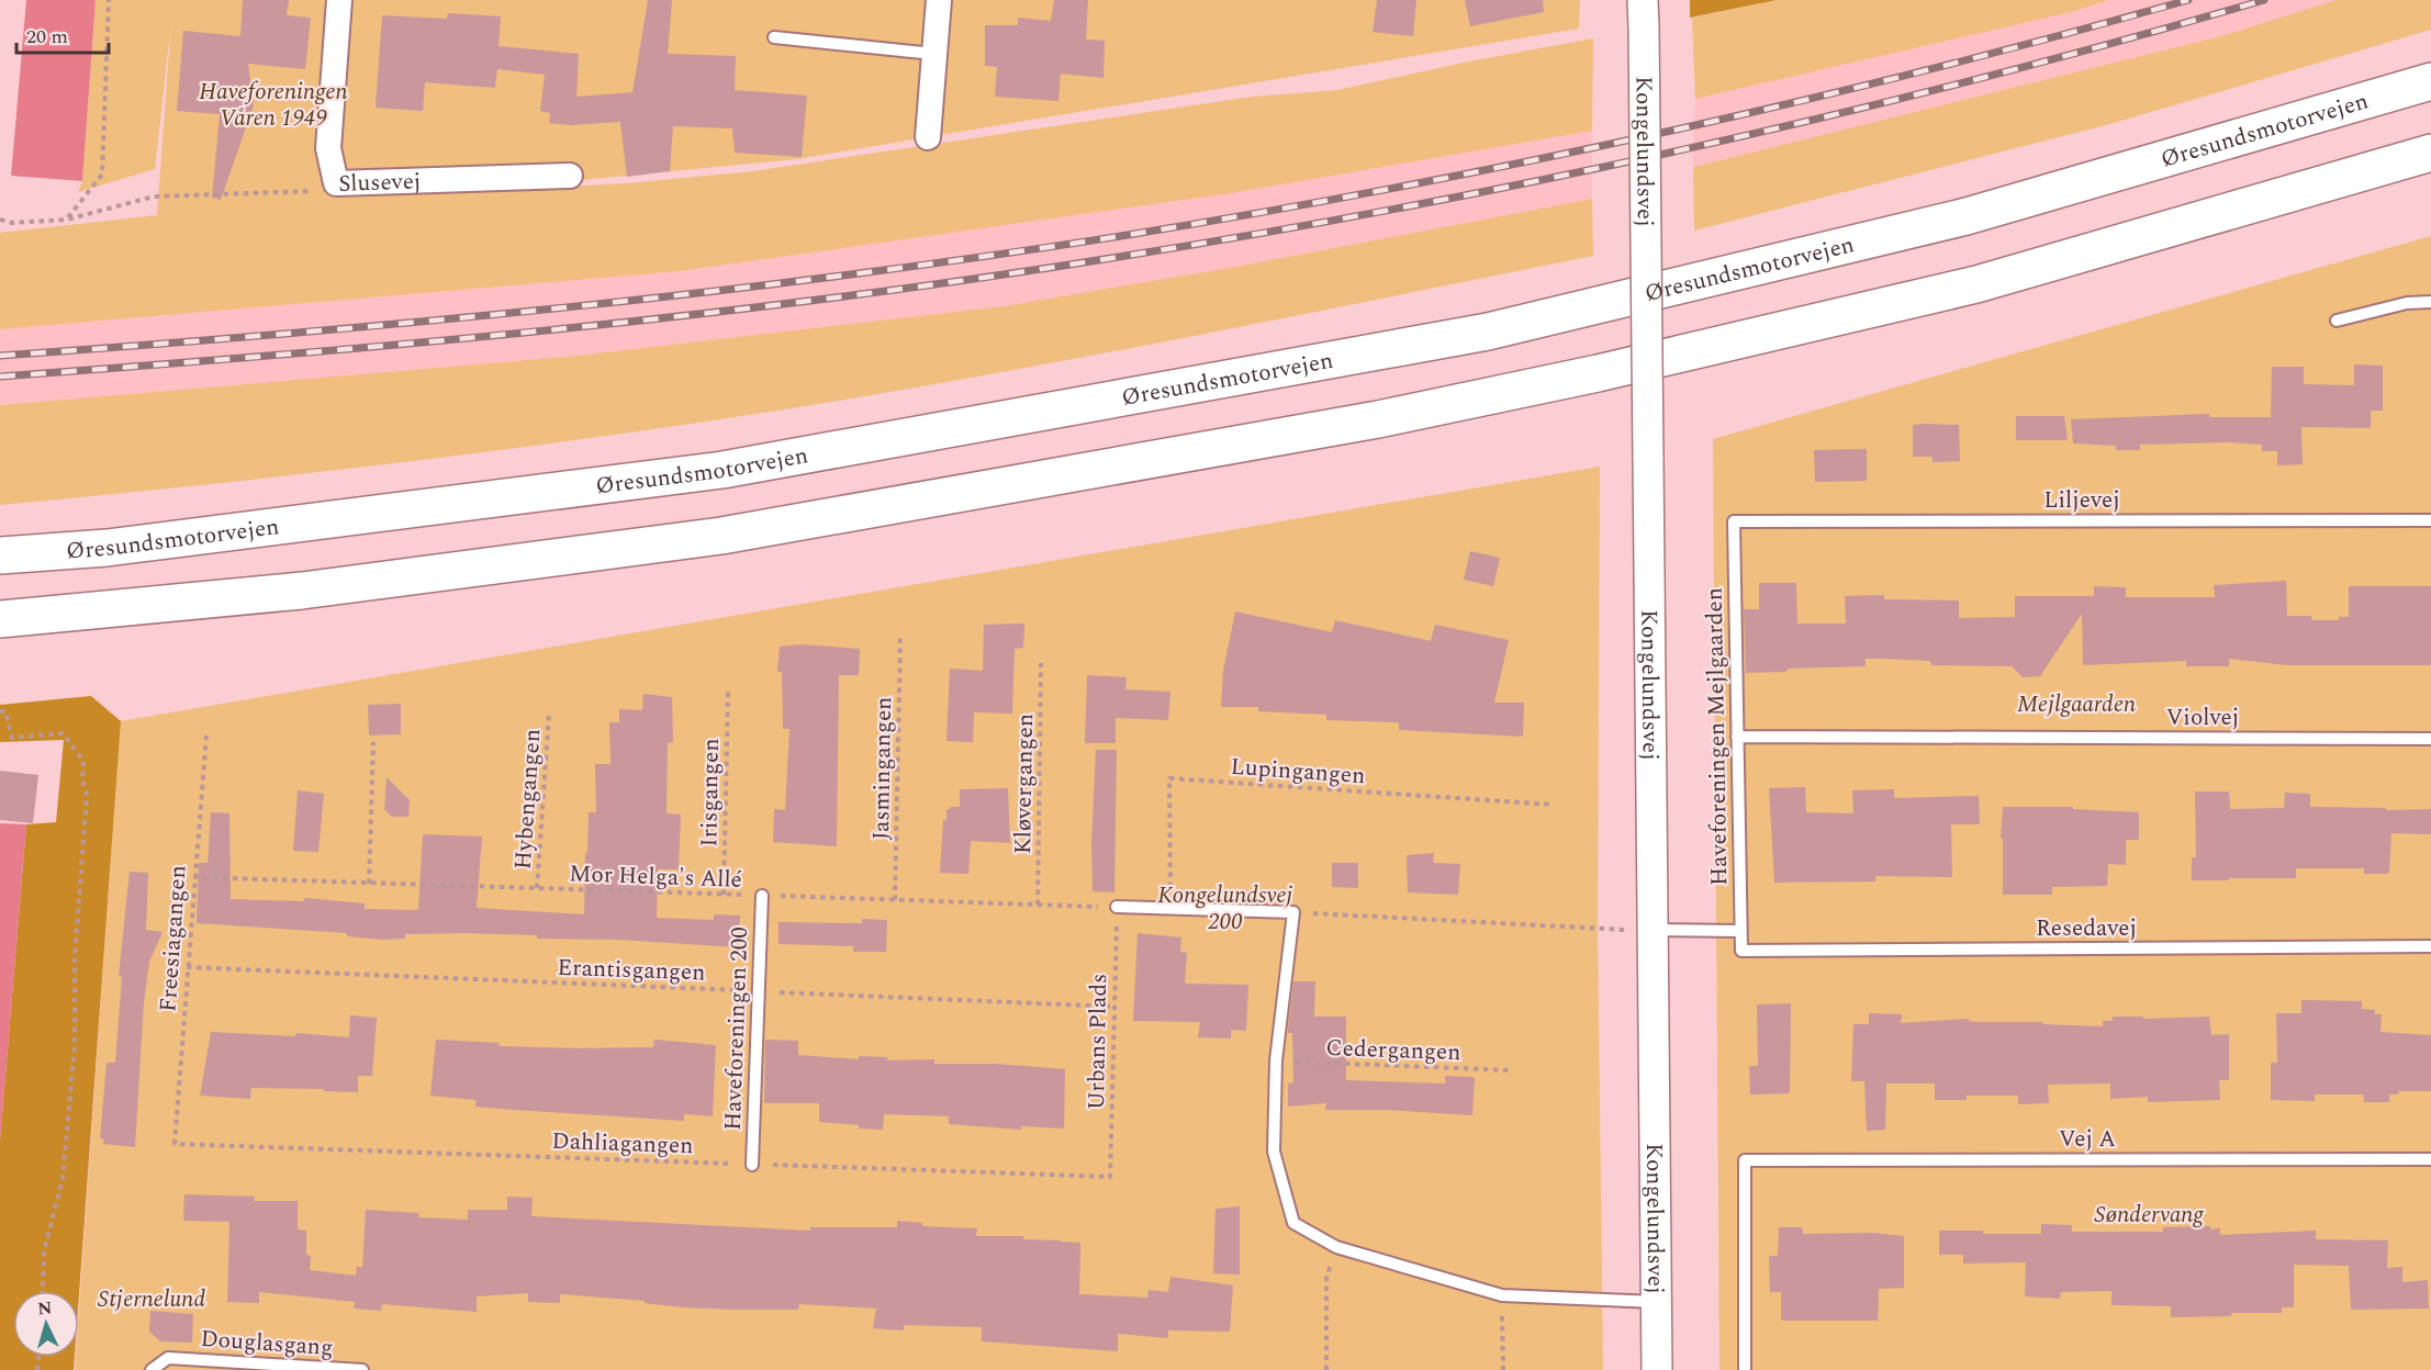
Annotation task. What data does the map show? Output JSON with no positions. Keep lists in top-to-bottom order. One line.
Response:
{"streets":{"highway":["Øresundsmotorvejen"],"street":["Kongelundsvej","Slusevej"],"lane":["Liljevej","Violvej","Haveforeningen Mejlgaarden","Resedavej","Haveforeningen 200","Vej A","Douglasgang"],"path":["Jasmingangen","Lupingangen","Kløvergangen","Irisgangen","Hybengangen","Mor Helga's Allé","Freesiagangen","Erantisgangen","Urbans Plads","Cedergangen","Dahliagangen"]},"crossings":[["Liljevej","Haveforeningen Mejlgaarden"],["Violvej","Haveforeningen Mejlgaarden"],["Haveforeningen Mejlgaarden","Resedavej"],["Jasmingangen","Mor Helga's Allé"],["Kløvergangen","Mor Helga's Allé"],["Irisgangen","Mor Helga's Allé"],["Hybengangen","Mor Helga's Allé"],["Mor Helga's Allé","Freesiagangen"],["Mor Helga's Allé","Haveforeningen 200"],["Mor Helga's Allé","Urbans Plads"],["Freesiagangen","Erantisgangen"],["Freesiagangen","Dahliagangen"],["Erantisgangen","Haveforeningen 200"],["Erantisgangen","Urbans Plads"],["Haveforeningen 200","Dahliagangen"],["Urbans Plads","Dahliagangen"]],"parks":["Haveforeningen Våren 1949","Mejlgaarden","Kongelundsvej 200","Søndervang","Stjernelund"],"scale_bar":"20 m","north":"top"}
